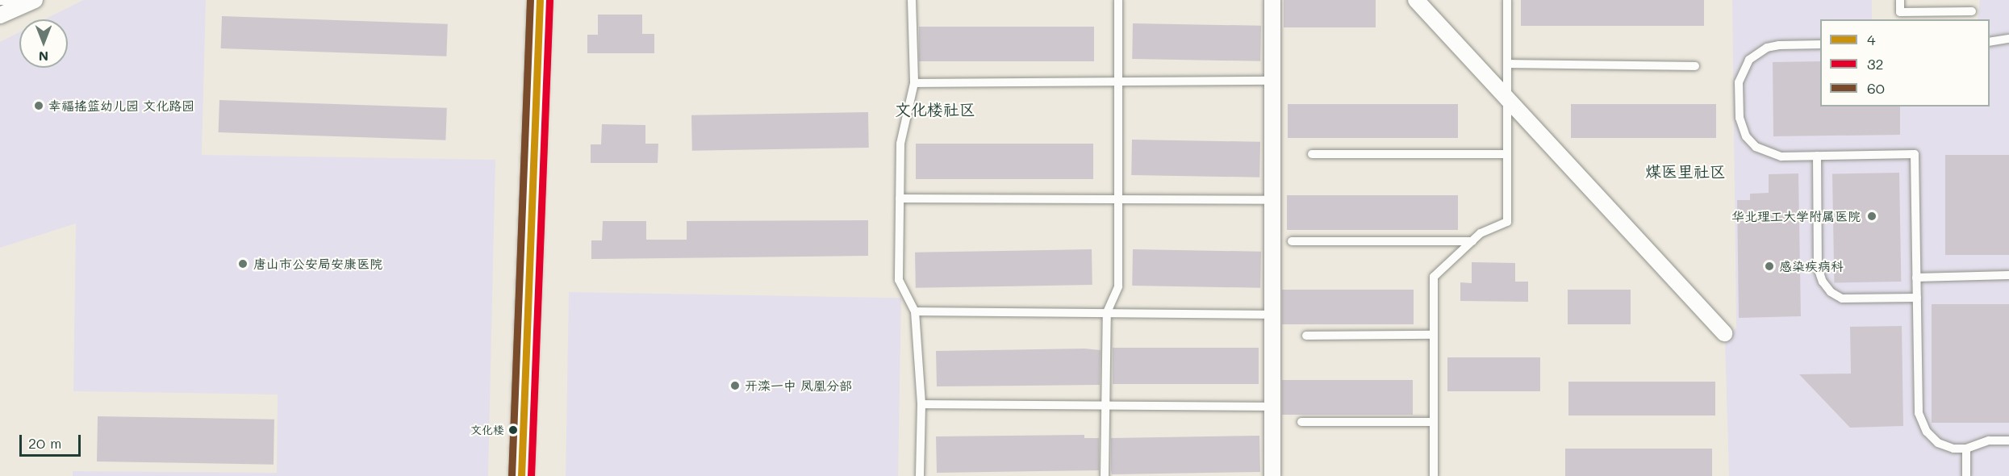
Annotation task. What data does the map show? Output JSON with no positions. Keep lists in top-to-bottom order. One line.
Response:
{"districts":["文化楼社区","煤医里社区"],"places":["幸福摇篮幼儿园 文化路园","华北理工大学附属医院","唐山市公安局安康医院","感染疾病科","开滦一中 凤凰分部","文化楼"],"lines":["transit line 4","transit line 32","transit line 60"],"legend":["4","32","60"],"scale_bar":"20 m","north":"bottom"}
